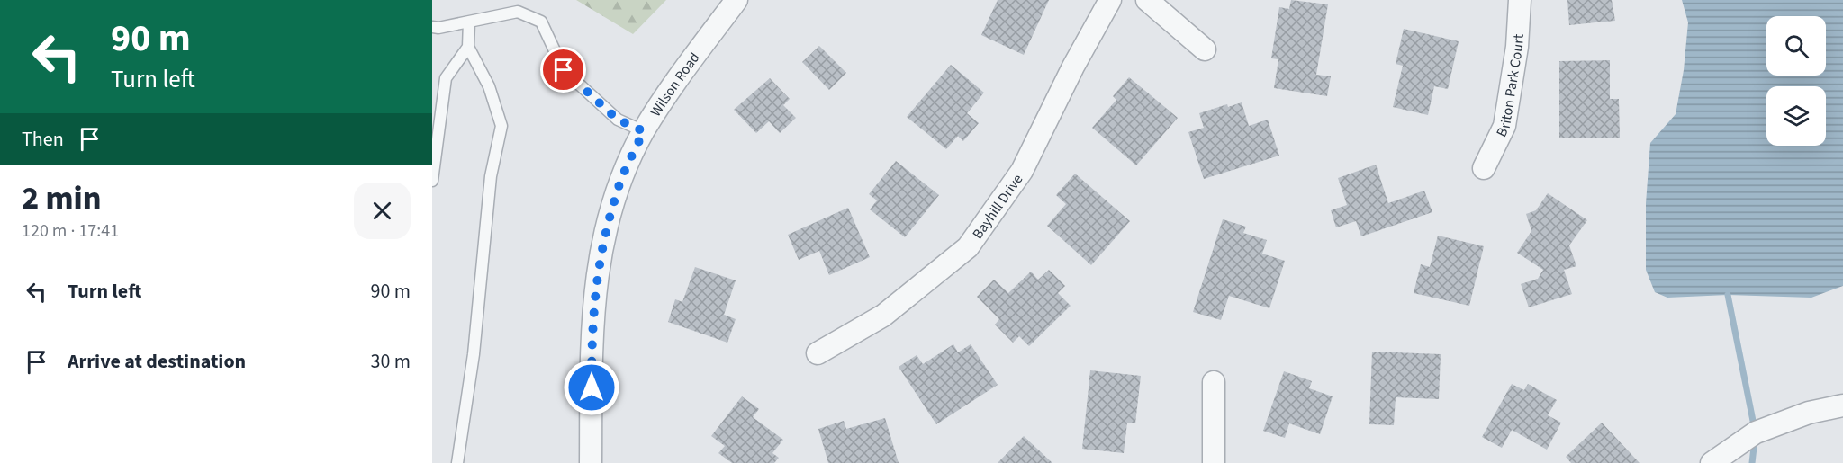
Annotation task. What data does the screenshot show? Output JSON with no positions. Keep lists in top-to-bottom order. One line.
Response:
{"streets":{"street":["Wilson Road","Briton Park Court","Bayhill Drive"]},"page":{"turn":["90 m","Turn left"],"then":"Then","heading":["2 min","120 m · 17:41"],"list":[{"name":"Turn left","value":"90 m"},{"name":"Arrive at destination","value":"30 m"}]}}
